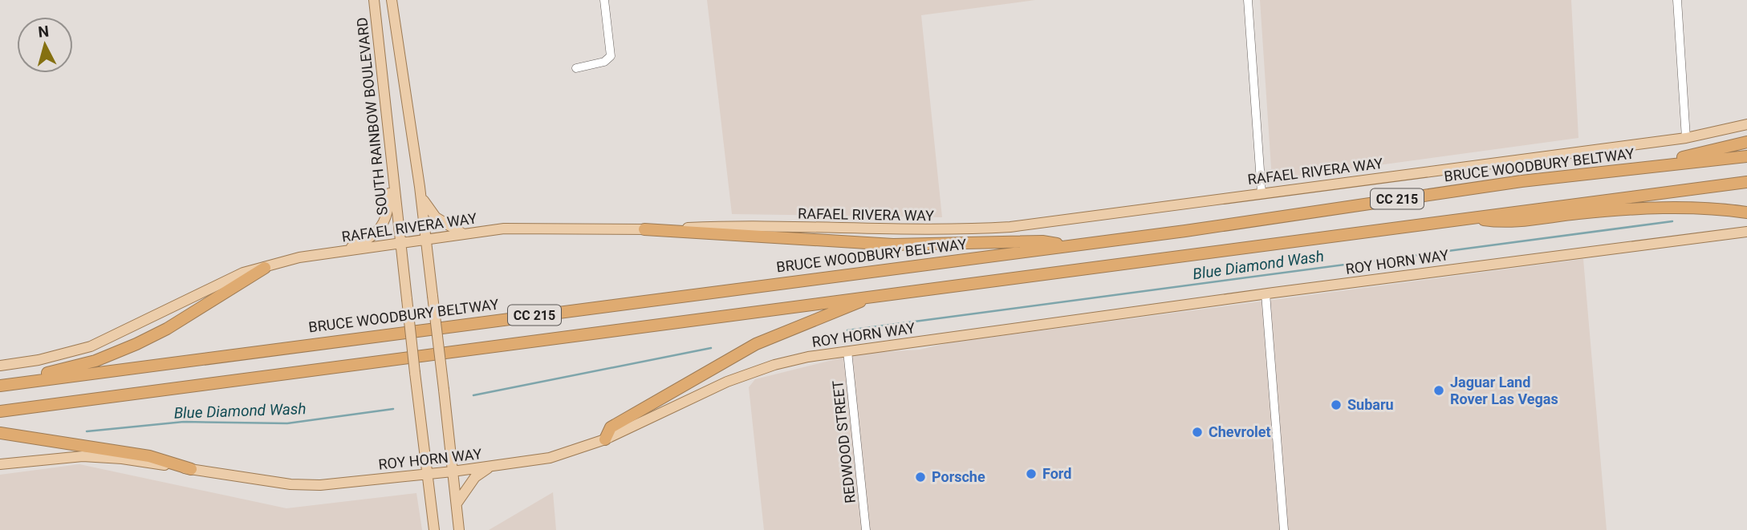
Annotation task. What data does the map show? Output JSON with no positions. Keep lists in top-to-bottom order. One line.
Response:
{"streets":{"highway":["BRUCE WOODBURY BELTWAY","CC 215"],"main road":["SOUTH RAINBOW BOULEVARD","RAFAEL RIVERA WAY","ROY HORN WAY"],"street":["REDWOOD STREET"]},"crossings":[["SOUTH RAINBOW BOULEVARD","RAFAEL RIVERA WAY"],["SOUTH RAINBOW BOULEVARD","ROY HORN WAY"],["ROY HORN WAY","REDWOOD STREET"]],"water":["Blue Diamond Wash"],"places":["Jaguar Land Rover Las Vegas","Subaru","Chevrolet","Ford","Porsche"],"north":"top"}
